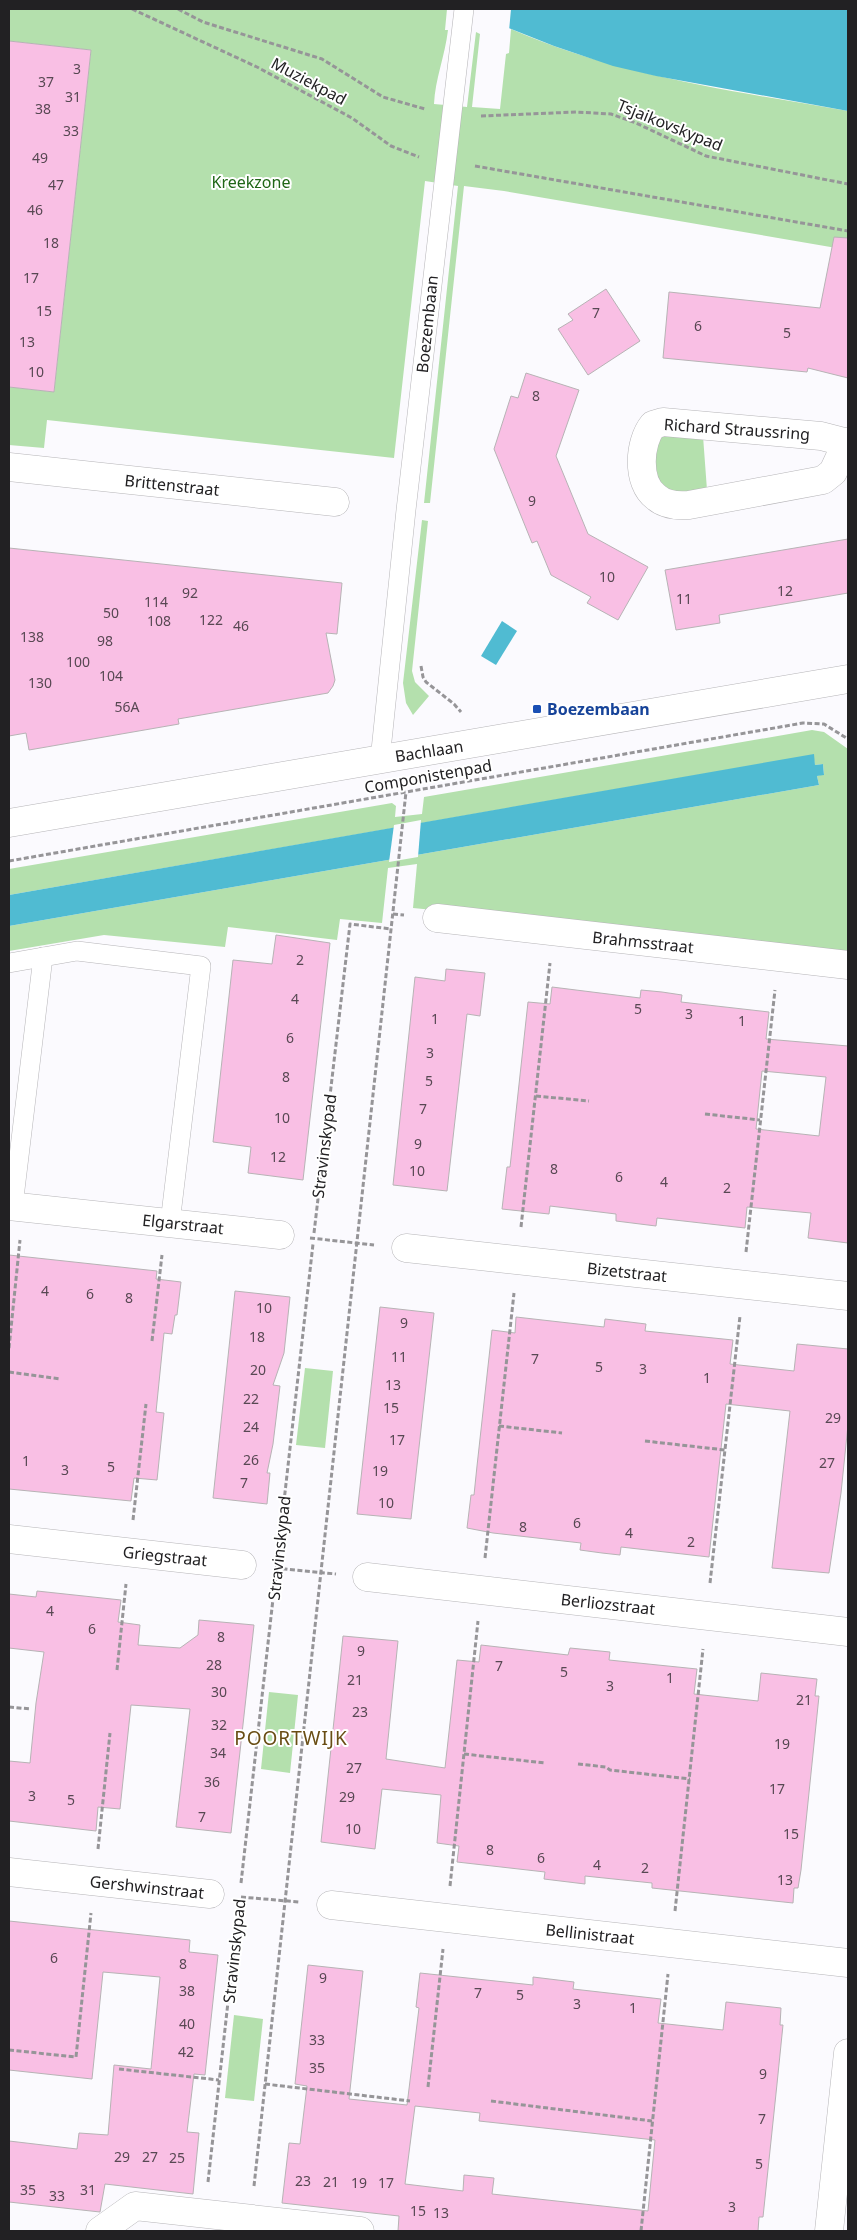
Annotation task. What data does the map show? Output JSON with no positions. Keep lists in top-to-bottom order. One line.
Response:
{"streets":{"street":["Richard Straussring","Brittenstraat","Bachlaan","Brahmsstraat","Elgarstraat","Bizetstraat","Griegstraat","Berliozstraat","Gershwinstraat","Bellinistraat"],"lane":["Boezembaan"],"path":["Muziekpad","Tsjaikovskypad","Componistenpad","Stravinskypad"]},"crossings":[["Muziekpad","Tsjaikovskypad"],["Muziekpad","Boezembaan"],["Boezembaan","Bachlaan"]],"districts":["POORTWIJK"],"parks":["Kreekzone"],"places":{"transit":["Boezembaan"]},"house_numbers":["3","37","31","38","33","49","47","46","18","17","15","7","6","5","13","10","8","9","10","12","92","11","114","50","122","108","46","138","98","100","104","130","56A","2","4","5","3","1","1","6","3","8","5","7","10","9","12","8","10","6","4","2","4","6","8","10","9","18","11","7","5","3","20","1","13","22","15","29","24","17","26","1","27","5","3","19","7","10","6","8","4","2","4","6","8","9","28","7","5","1","21","3","30","21","23","32","19","34","27","36","17","3","29","5","7","10","15","8","6","4","2","13","6","8","9","38","7","5","3","1","40","33","42","35","9","7","29","27","25","5","23","21","19","17","35","31","33","3","15","13"]}
